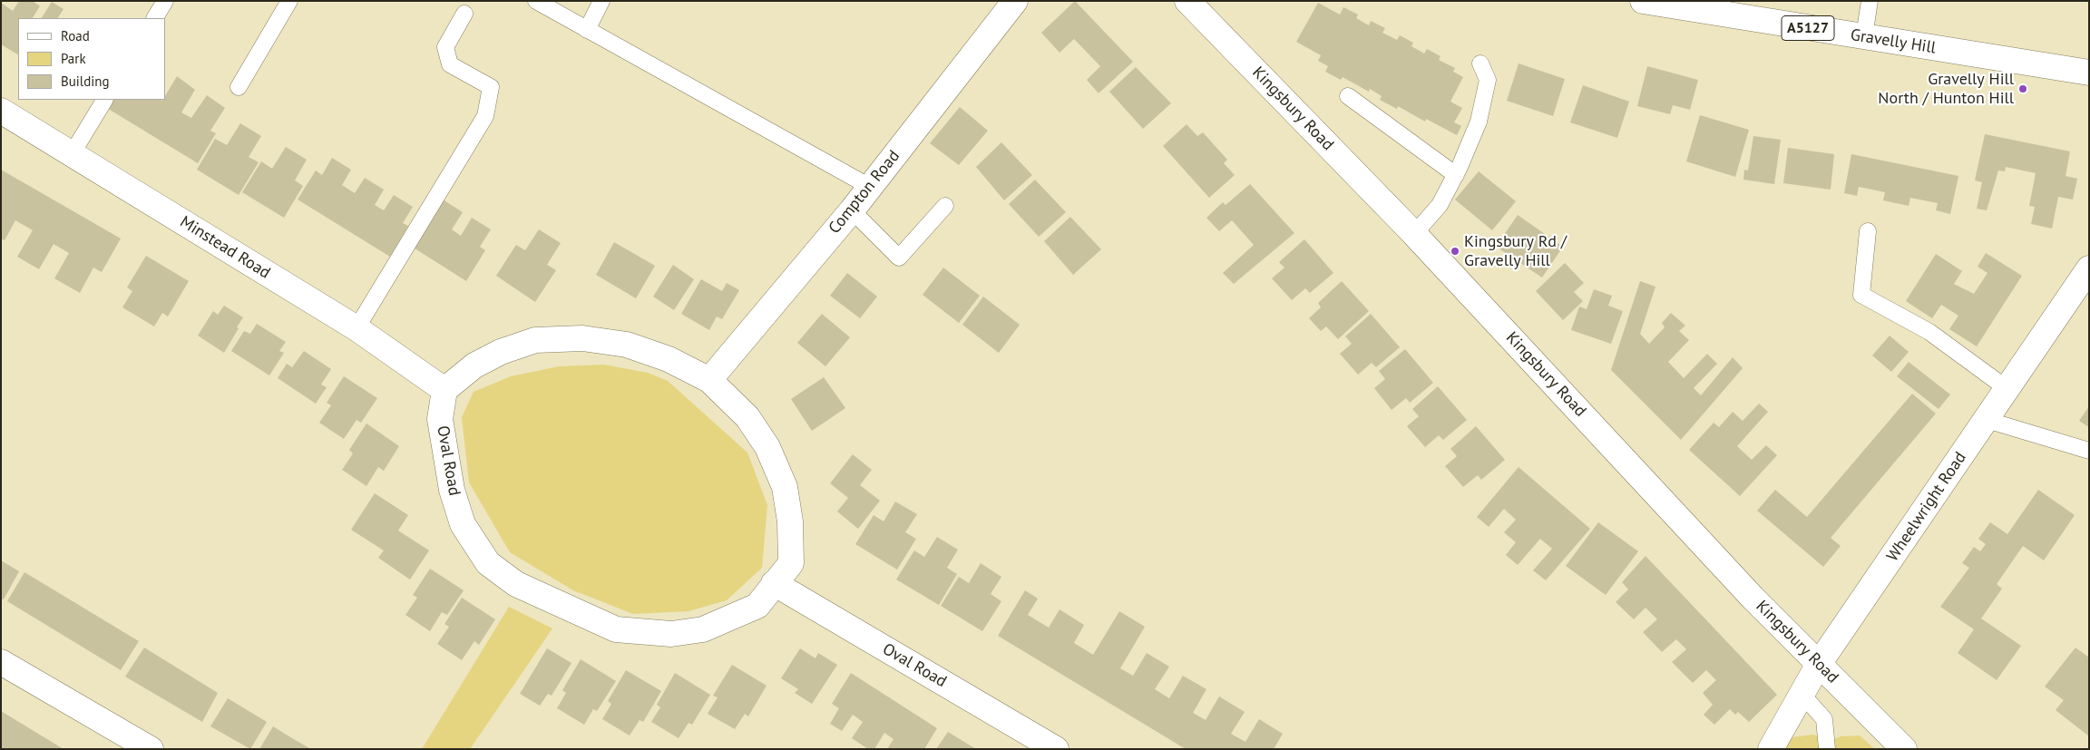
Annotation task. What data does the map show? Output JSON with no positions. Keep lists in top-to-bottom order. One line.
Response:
{"streets":{"street":["A5127","Gravelly Hill","Kingsbury Road","Compton Road","Minstead Road","Oval Road","Wheelwright Road"]},"crossings":[["Kingsbury Road","Wheelwright Road"],["Compton Road","Oval Road"],["Minstead Road","Oval Road"]],"places":["Gravelly Hill North / Hunton Hill","Kingsbury Rd / Gravelly Hill"],"legend":["Road","Park","Building"]}
